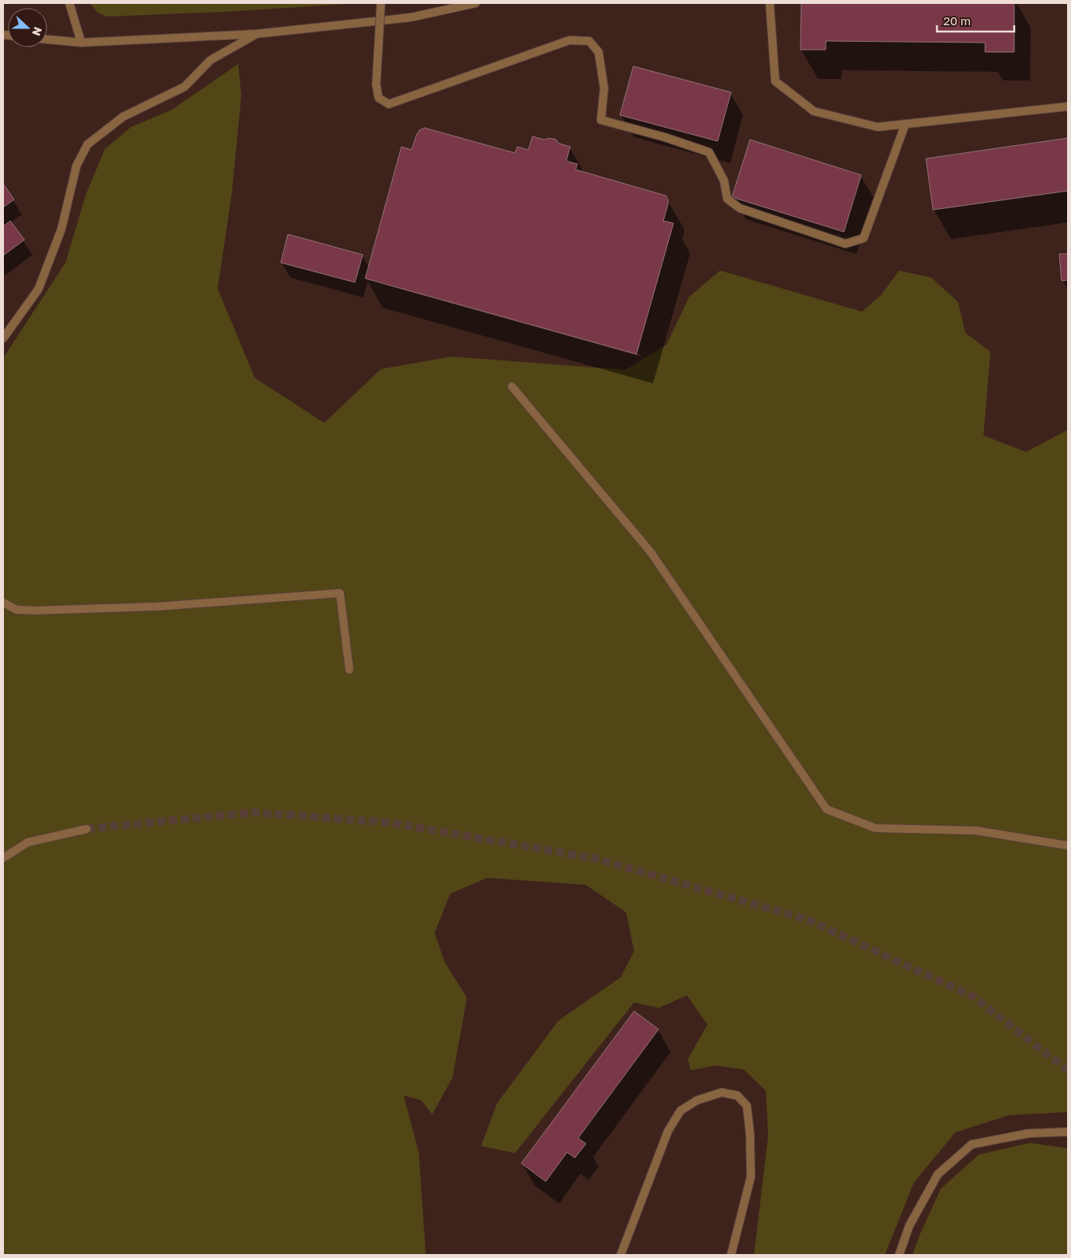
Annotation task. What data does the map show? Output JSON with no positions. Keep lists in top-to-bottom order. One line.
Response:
{"scale_bar":"20 m","north":"right"}
